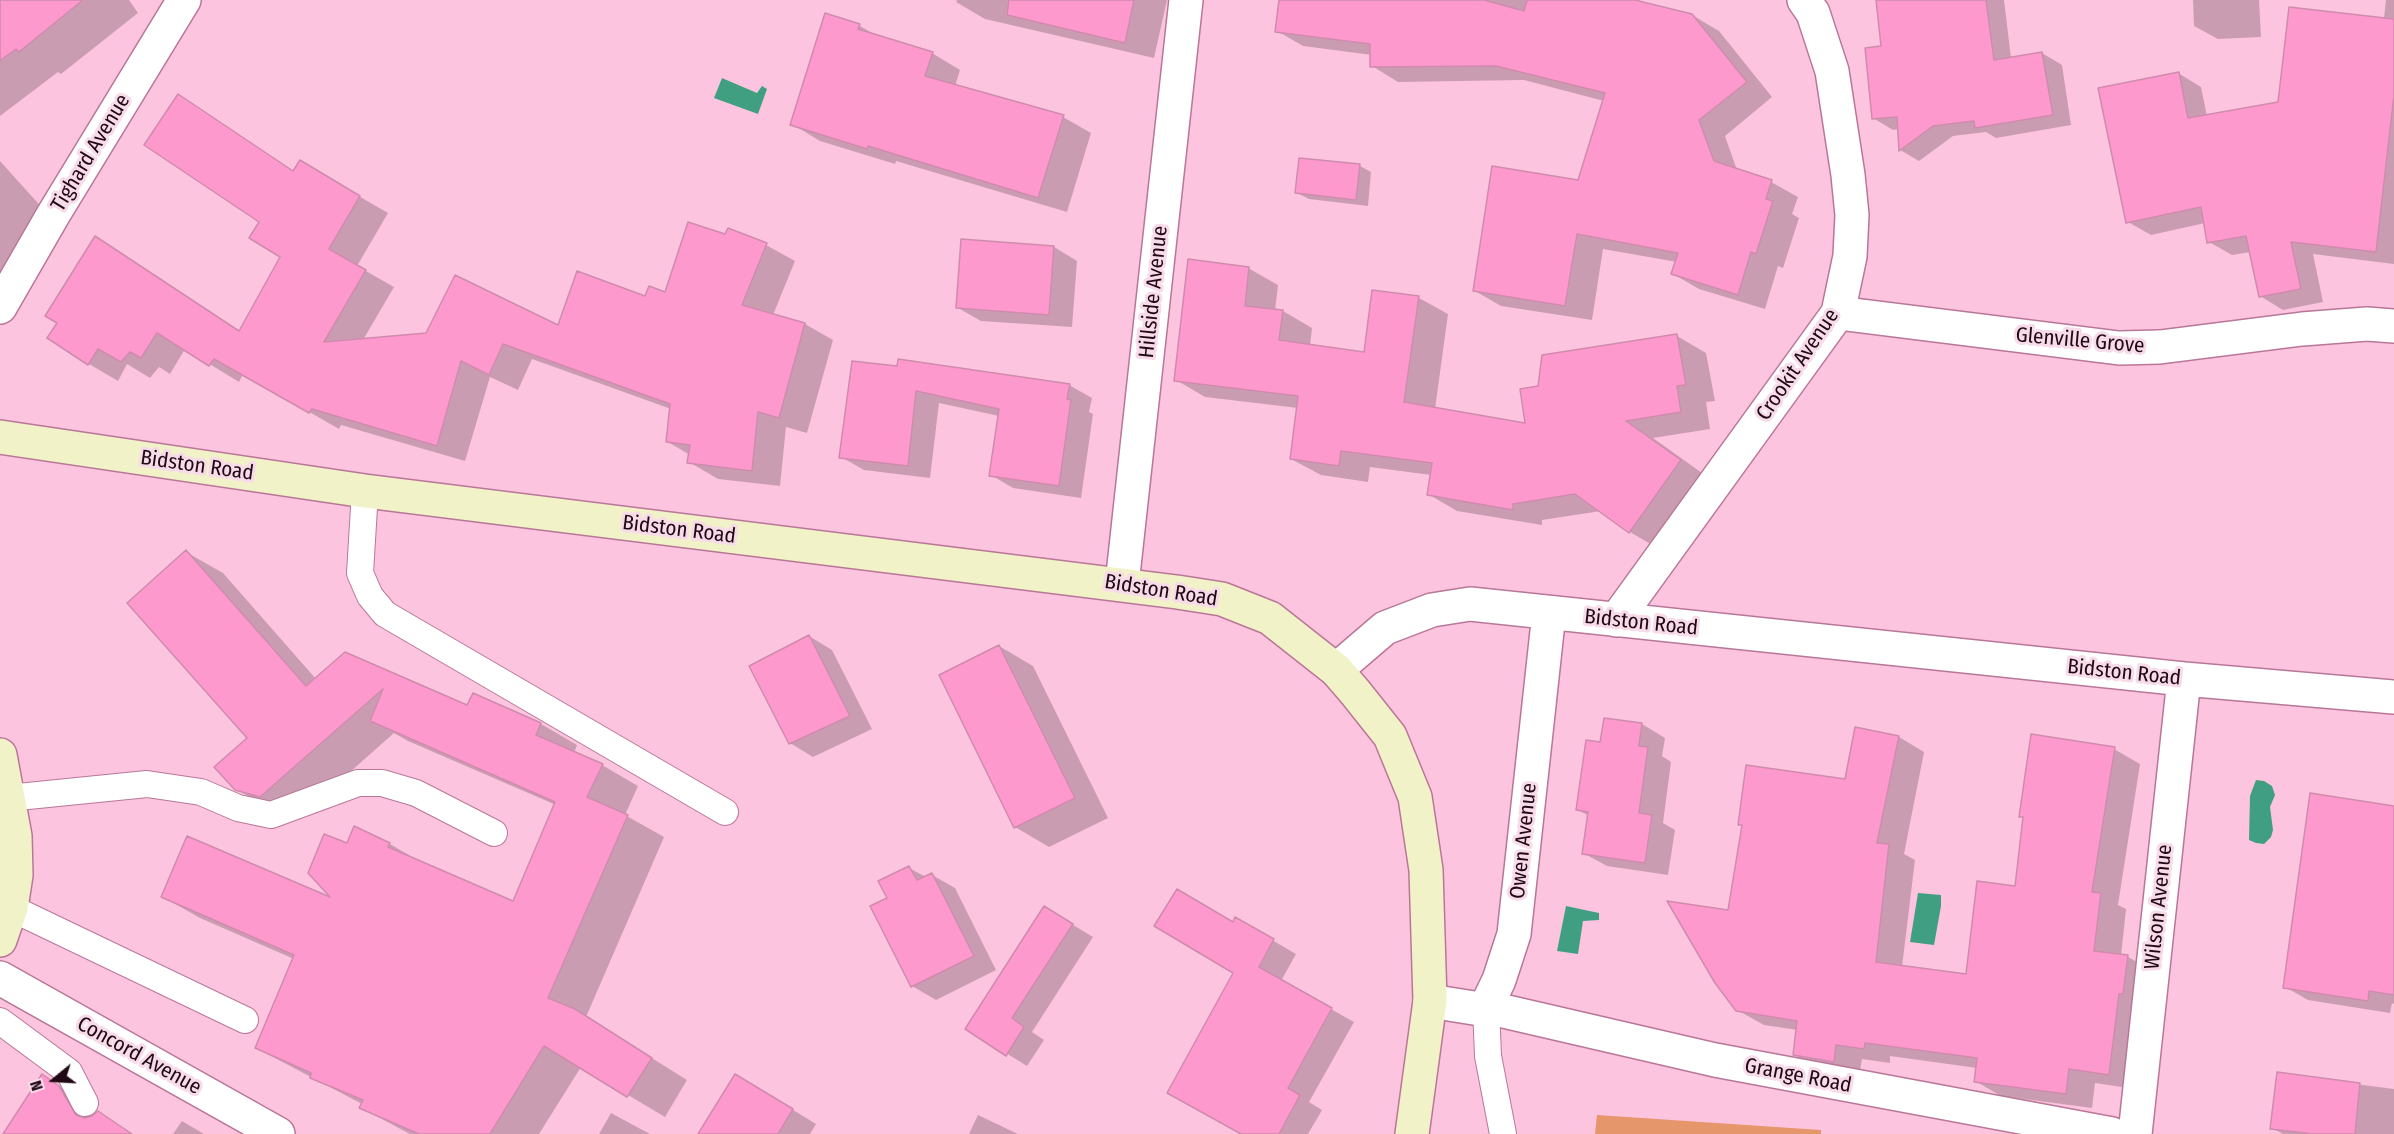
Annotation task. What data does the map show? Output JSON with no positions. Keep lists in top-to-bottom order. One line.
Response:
{"streets":{"street":["Tighard Avenue","Hillside Avenue","Glenville Grove","Crookit Avenue","Bidston Road","Owen Avenue","Wilson Avenue","Concord Avenue","Grange Road"]},"crossings":[["Hillside Avenue","Bidston Road"],["Glenville Grove","Crookit Avenue"],["Crookit Avenue","Bidston Road"],["Bidston Road","Owen Avenue"],["Bidston Road","Wilson Avenue"],["Owen Avenue","Grange Road"]],"north":"left"}
